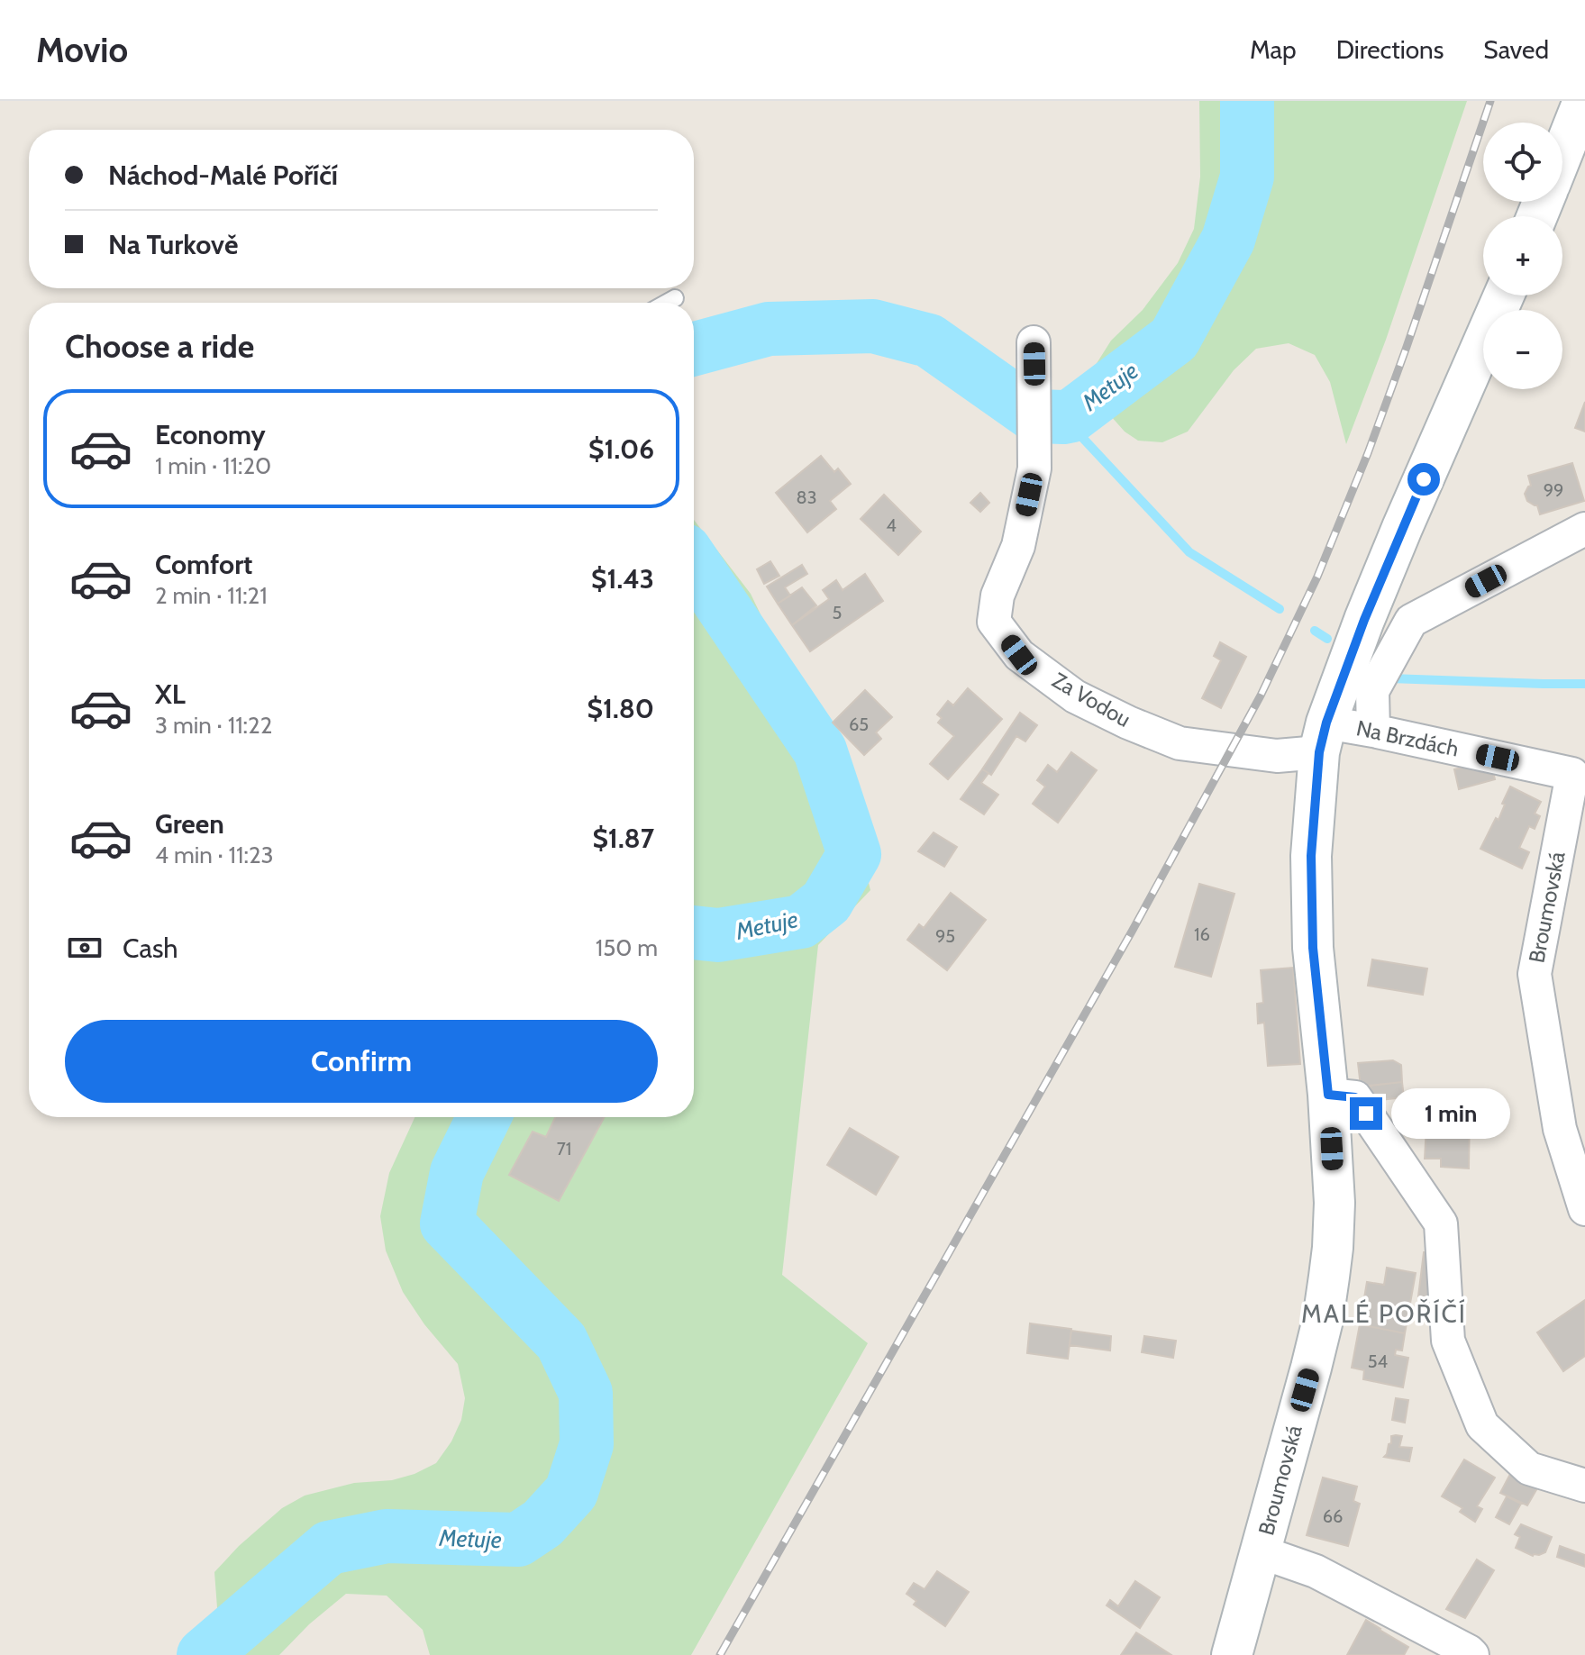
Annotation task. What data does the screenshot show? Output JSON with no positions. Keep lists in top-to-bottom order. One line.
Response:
{"streets":{"main road":["Broumovská"],"street":["Za Vodou","Na Brzdách"]},"crossings":[["Za Vodou","Na Brzdách"],["Za Vodou","Broumovská"],["Na Brzdách","Broumovská"]],"districts":["MALÉ POŘÍČÍ"],"water":["Metuje"],"house_numbers":["99","83","4","5","65","16","95","71","54","66"],"page":{"header":"Movio","nav":["Map","Directions","Saved"],"map_buttons":["+","−"],"banner":["Náchod-Malé Poříčí","Na Turkově"],"heading":"Choose a ride","list":[{"name":"Economy","note":"1 min · 11:20","value":"$1.06"},{"name":"Comfort","note":"2 min · 11:21","value":"$1.43"},{"name":"XL","note":"3 min · 11:22","value":"$1.80"},{"name":"Green","note":"4 min · 11:23","value":"$1.87"}],"pay":["Cash","150 m"],"buttons":"Confirm","bubble":"1 min"}}
